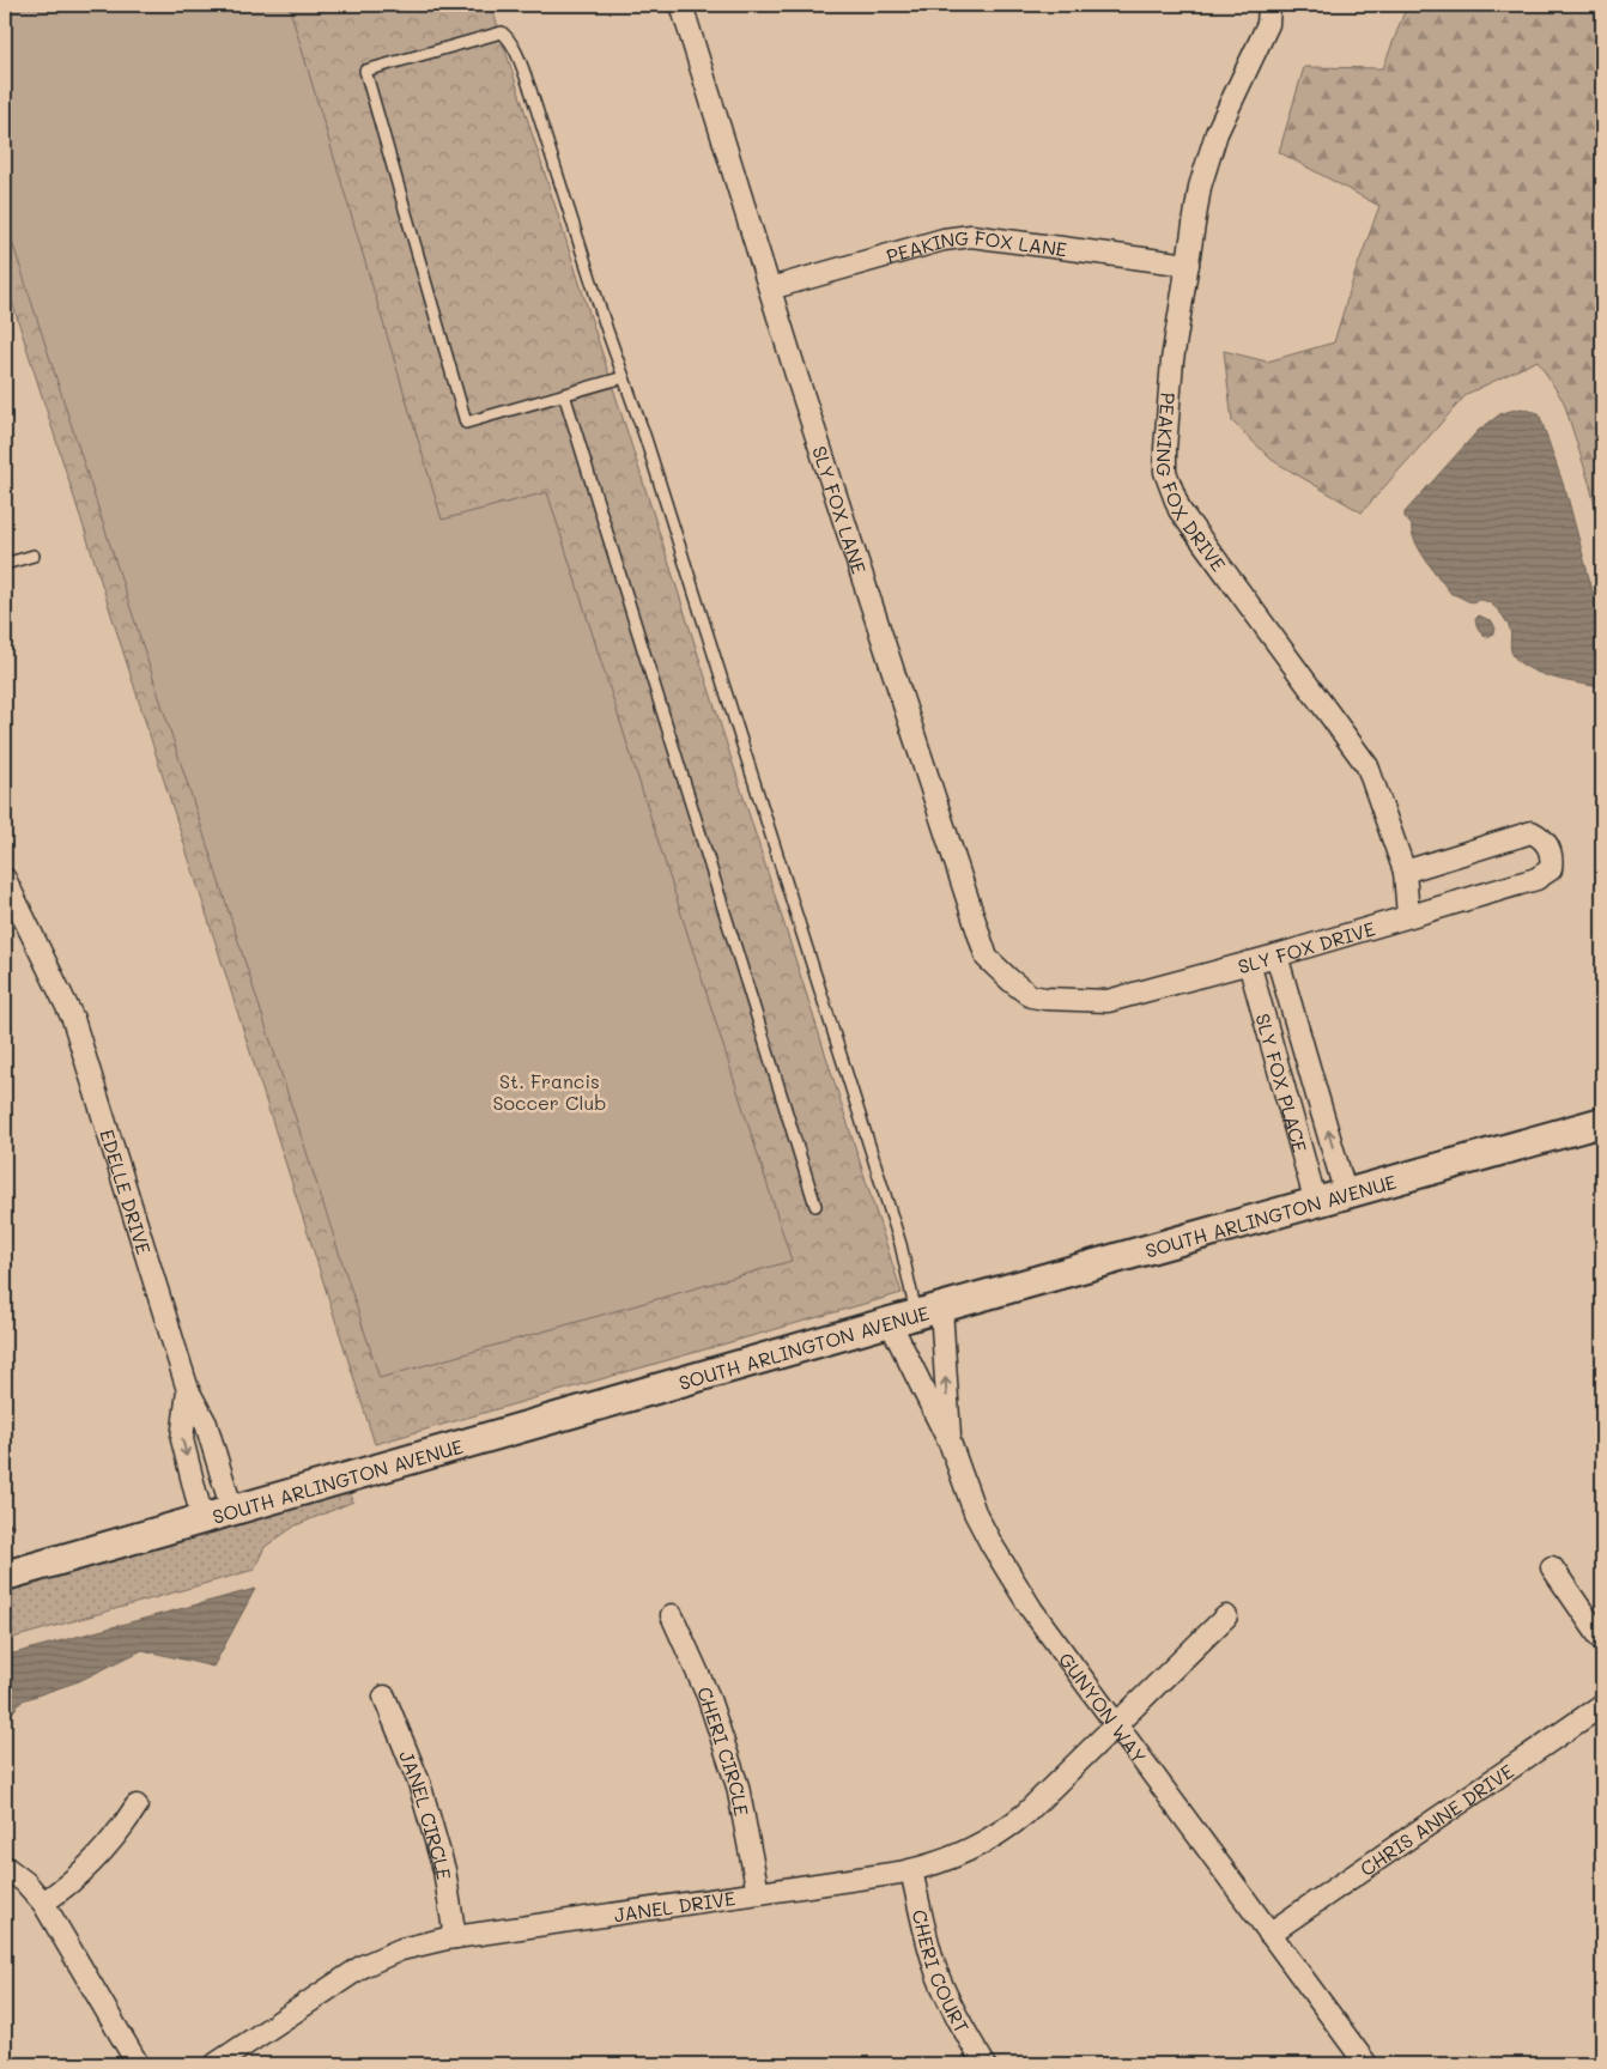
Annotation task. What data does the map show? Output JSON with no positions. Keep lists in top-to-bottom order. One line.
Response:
{"streets":{"street":["PEAKING FOX LANE","PEAKING FOX DRIVE","SLY FOX LANE","SLY FOX DRIVE","SLY FOX PLACE","EDELLE DRIVE","SOUTH ARLINGTON AVENUE","GUNYON WAY","CHERI CIRCLE","JANEL CIRCLE","CHRIS ANNE DRIVE","JANEL DRIVE","CHERI COURT"]},"crossings":[["PEAKING FOX LANE","PEAKING FOX DRIVE"],["PEAKING FOX LANE","SLY FOX LANE"],["PEAKING FOX DRIVE","SLY FOX DRIVE"],["SLY FOX LANE","SLY FOX DRIVE"],["SLY FOX DRIVE","SLY FOX PLACE"],["SLY FOX PLACE","SOUTH ARLINGTON AVENUE"],["EDELLE DRIVE","SOUTH ARLINGTON AVENUE"],["SOUTH ARLINGTON AVENUE","GUNYON WAY"],["GUNYON WAY","CHRIS ANNE DRIVE"],["GUNYON WAY","JANEL DRIVE"],["CHERI CIRCLE","JANEL DRIVE"],["JANEL CIRCLE","JANEL DRIVE"],["JANEL DRIVE","CHERI COURT"]],"parks":["St. Francis Soccer Club"]}
